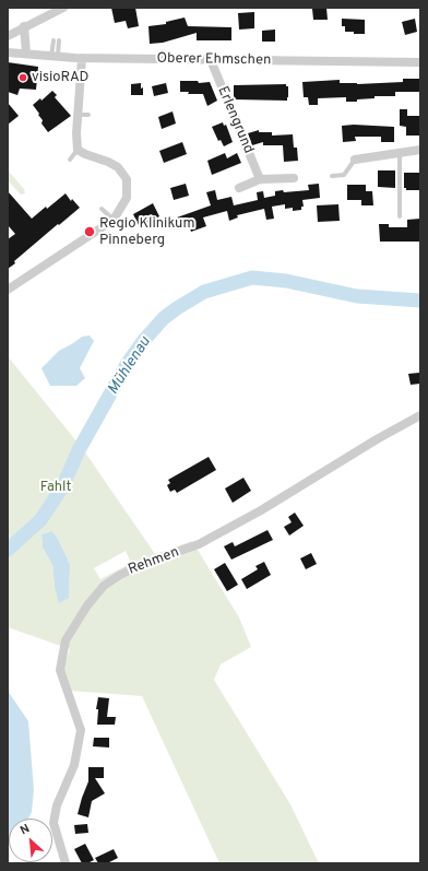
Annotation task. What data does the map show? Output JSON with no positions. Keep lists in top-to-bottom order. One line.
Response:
{"streets":{"street":["Oberer Ehmschen","Erlengrund","Rehmen"]},"crossings":[["Oberer Ehmschen","Erlengrund"]],"water":["Mühlenau"],"parks":["Fahlt"],"places":["visioRAD","Regio Klinikum Pinneberg"],"north":"top left"}
